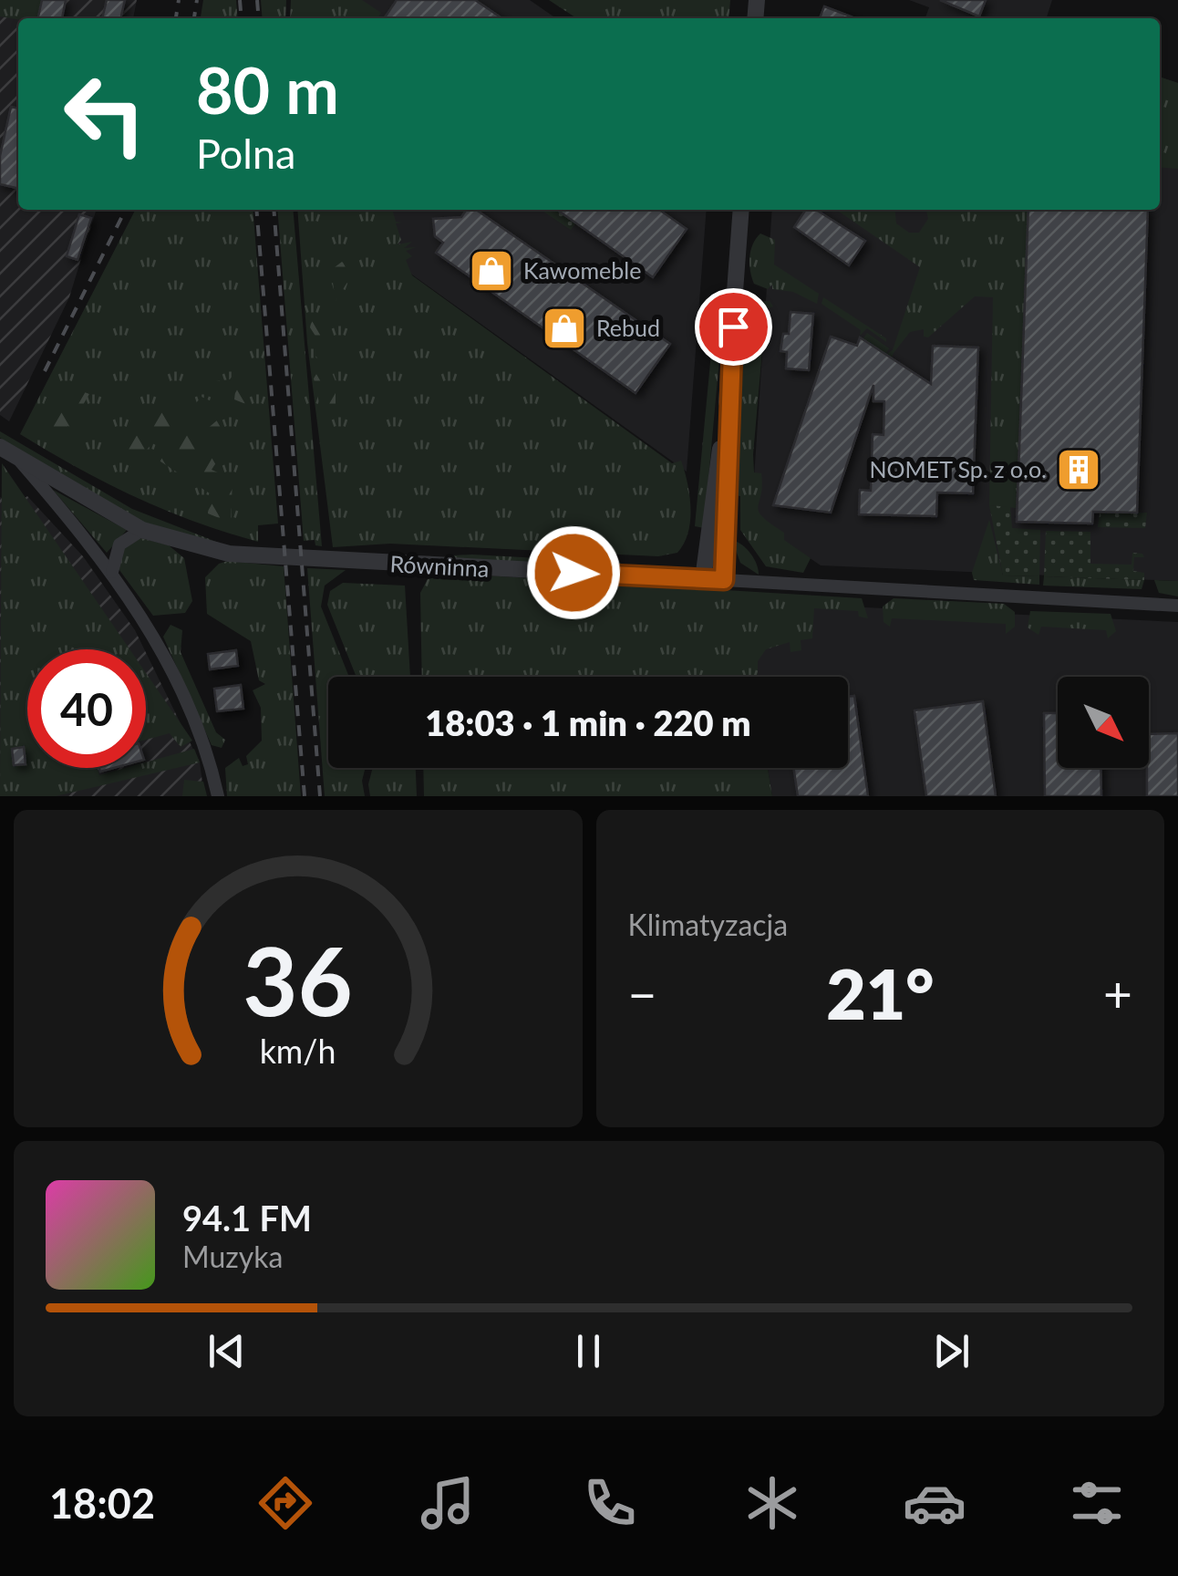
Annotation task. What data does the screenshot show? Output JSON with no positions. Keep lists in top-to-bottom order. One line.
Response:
{"streets":{"street":["Równinna"]},"places":{"shop":["Kawomeble","Rebud"],"building":["NOMET Sp. z o.o."]},"north":"bottom right","page":{"turn":["80 m","Polna"],"limit":"40","trip":"18:03 · 1 min · 220 m","tile":"Klimatyzacja","heat":["−","21°","+"],"song":["94.1 FM","Muzyka"],"tabs":"18:02","gauge":["36","km/h"]}}
